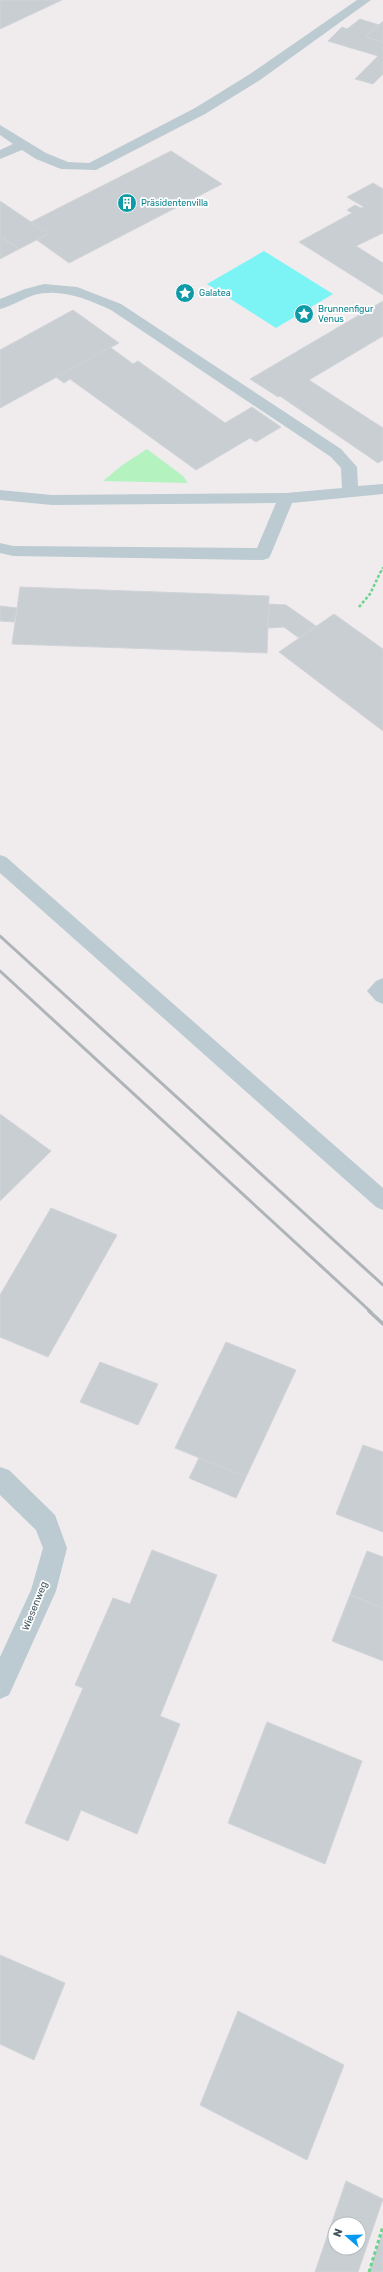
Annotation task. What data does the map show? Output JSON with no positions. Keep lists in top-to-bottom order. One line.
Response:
{"streets":{"street":["Wiesenweg"]},"places":{"building":["Präsidentenvilla"],"place":["Galatea","Brunnenfigur Venus"]},"north":"left"}
